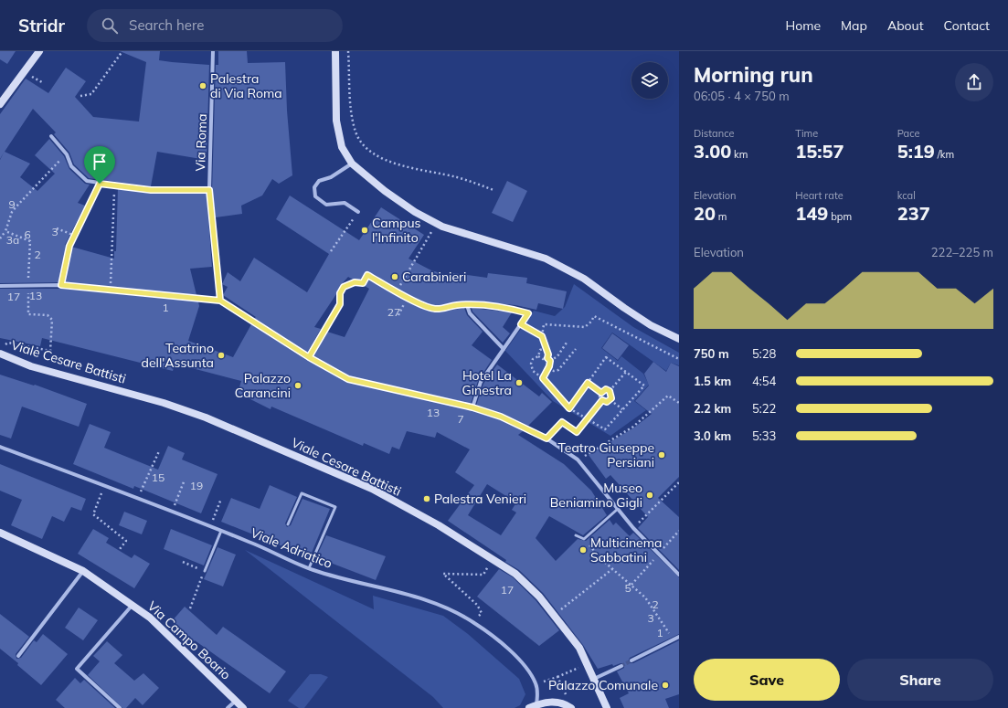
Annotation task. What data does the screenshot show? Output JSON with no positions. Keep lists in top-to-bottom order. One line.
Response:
{"streets":{"street":["Via Roma","Viale Cesare Battisti","Viale Adriatico","Via Campo Boario"]},"places":["Palestra di Via Roma","Campus l'Infinito","Carabinieri","Teatrino dell'Assunta","Hotel La Ginestra","Palazzo Carancini","Teatro Giuseppe Persiani","Museo Beniamino Gigli","Palestra Venieri","Multicinema Sabbatini","Palazzo Comunale"],"house_numbers":["9","3","6","3a","2","13","17","1","27","13","7","15","19","5","17","2","3","1"],"page":{"header":"Stridr","search":"Search here","nav":["Home","Map","About","Contact"],"heading":["Morning run","06:05 · 4 × 750 m"],"stats":[["Distance","3.00 km"],["Time","15:57"],["Pace","5:19 /km"],["Elevation","20 m"],["Heart rate","149 bpm"],["kcal","237"]],"chart":["Elevation","222–225 m"],"list":[{"name":"750 m","note":"5:28"},{"name":"1.5 km","note":"4:54"},{"name":"2.2 km","note":"5:22"},{"name":"3.0 km","note":"5:33"}],"buttons":["Save","Share"]}}
